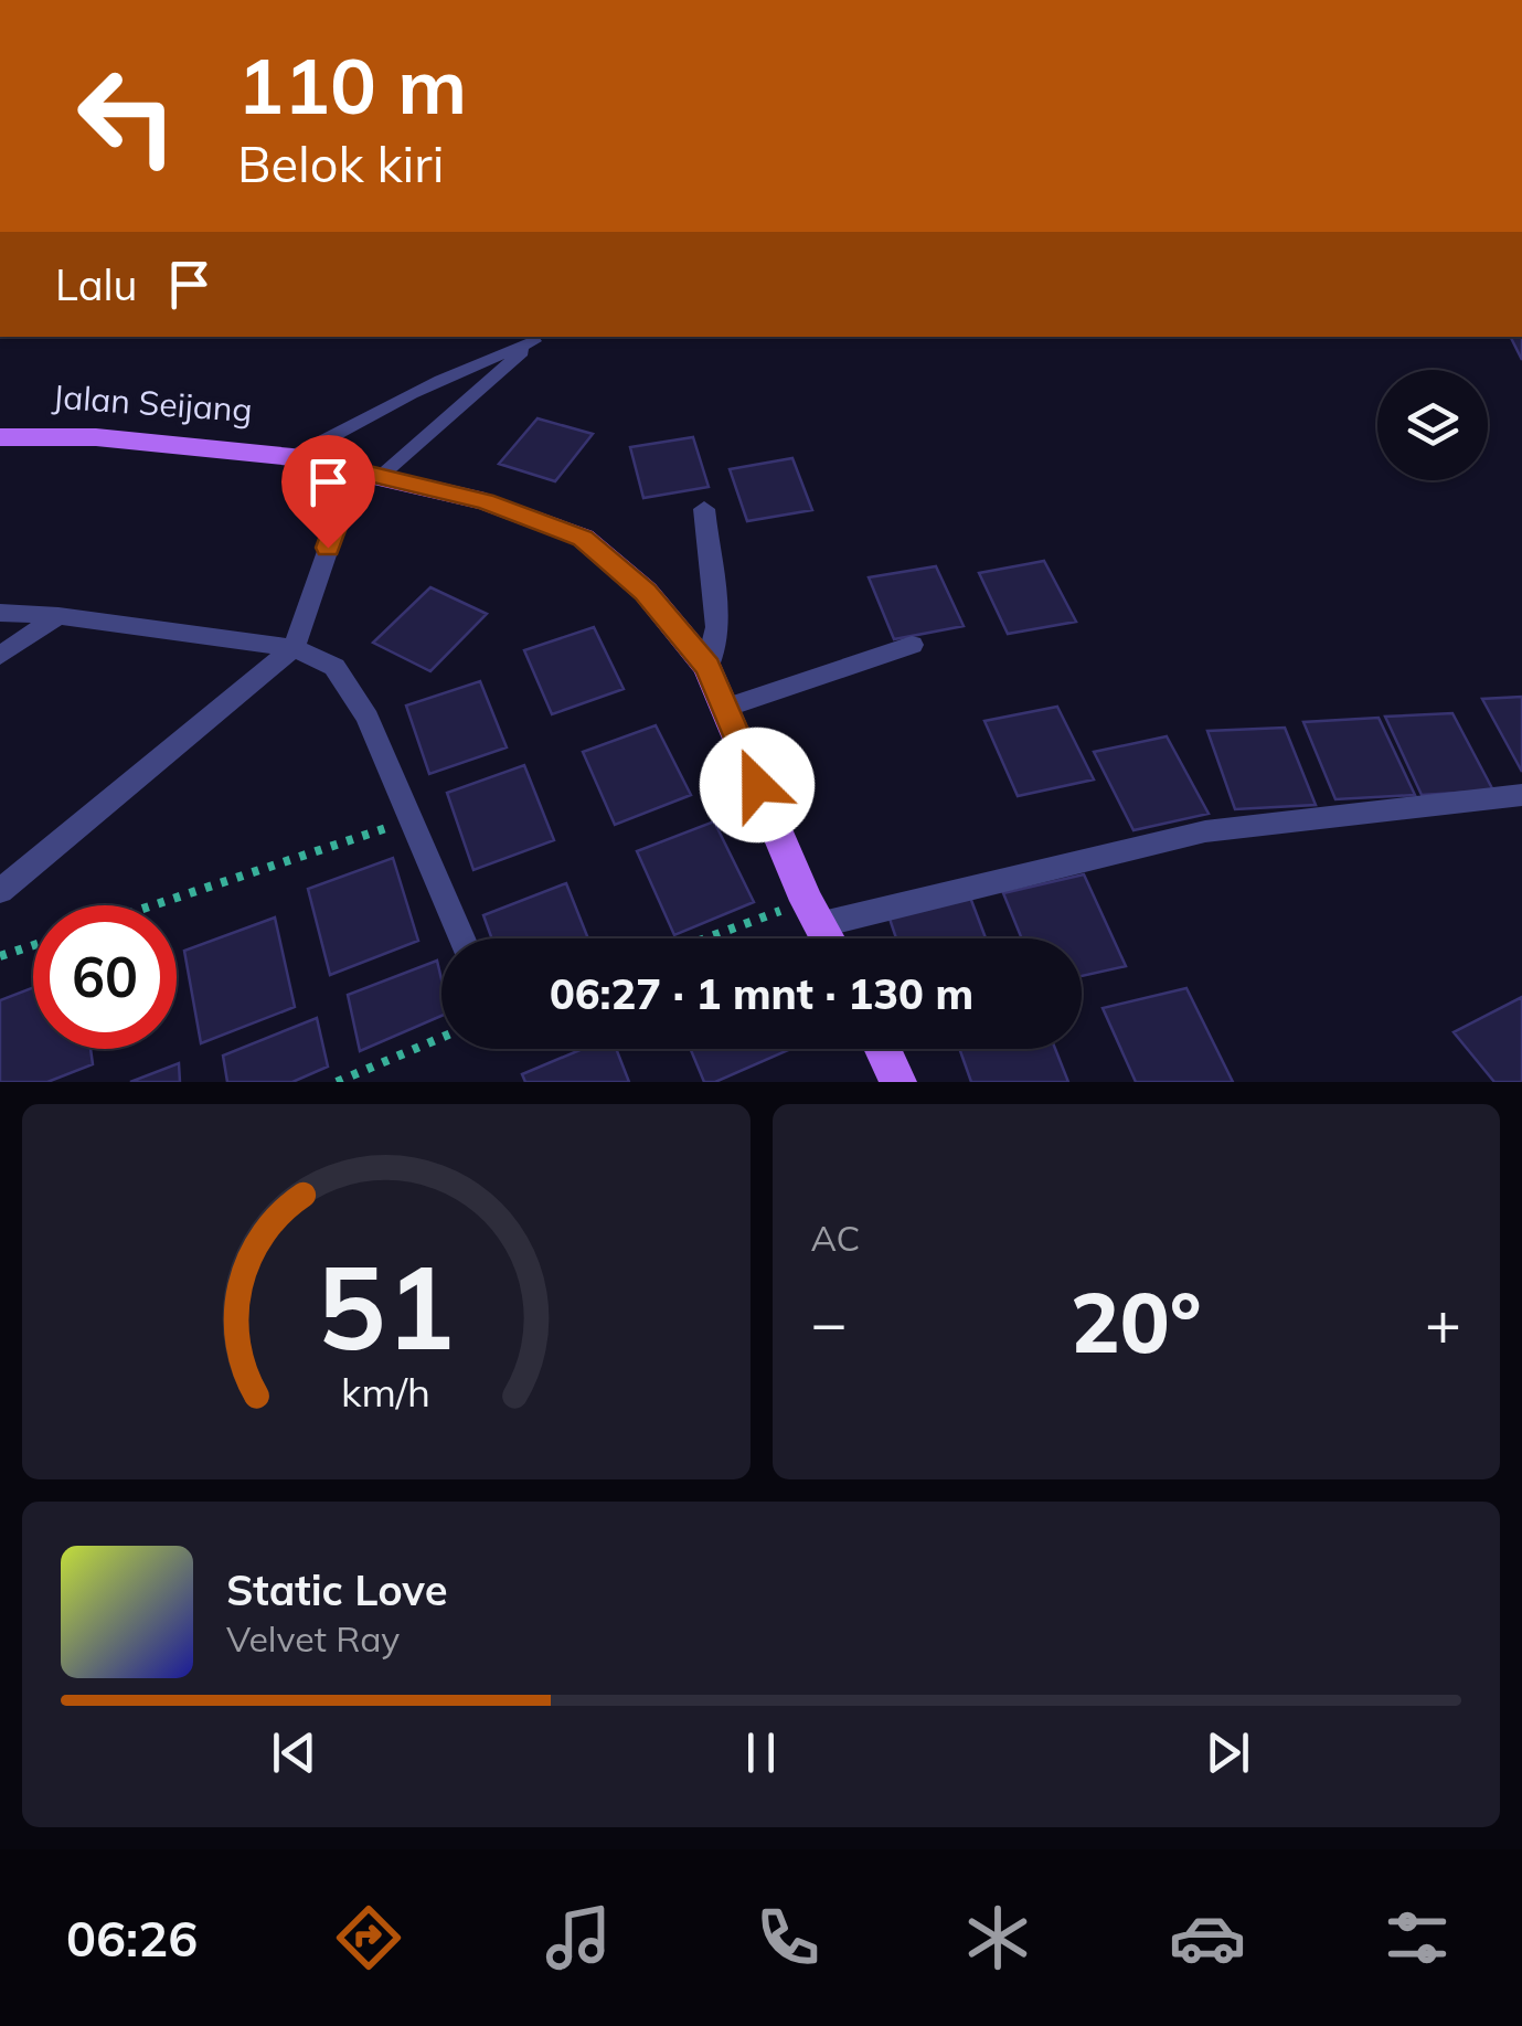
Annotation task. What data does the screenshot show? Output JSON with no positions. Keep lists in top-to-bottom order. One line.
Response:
{"streets":{"main road":["Jalan Seijang"]},"page":{"turn":["110 m","Belok kiri"],"then":"Lalu","limit":"60","trip":"06:27 · 1 mnt · 130 m","tile":"AC","heat":["−","20°","+"],"song":["Static Love","Velvet Ray"],"tabs":"06:26","gauge":["51","km/h"]}}
